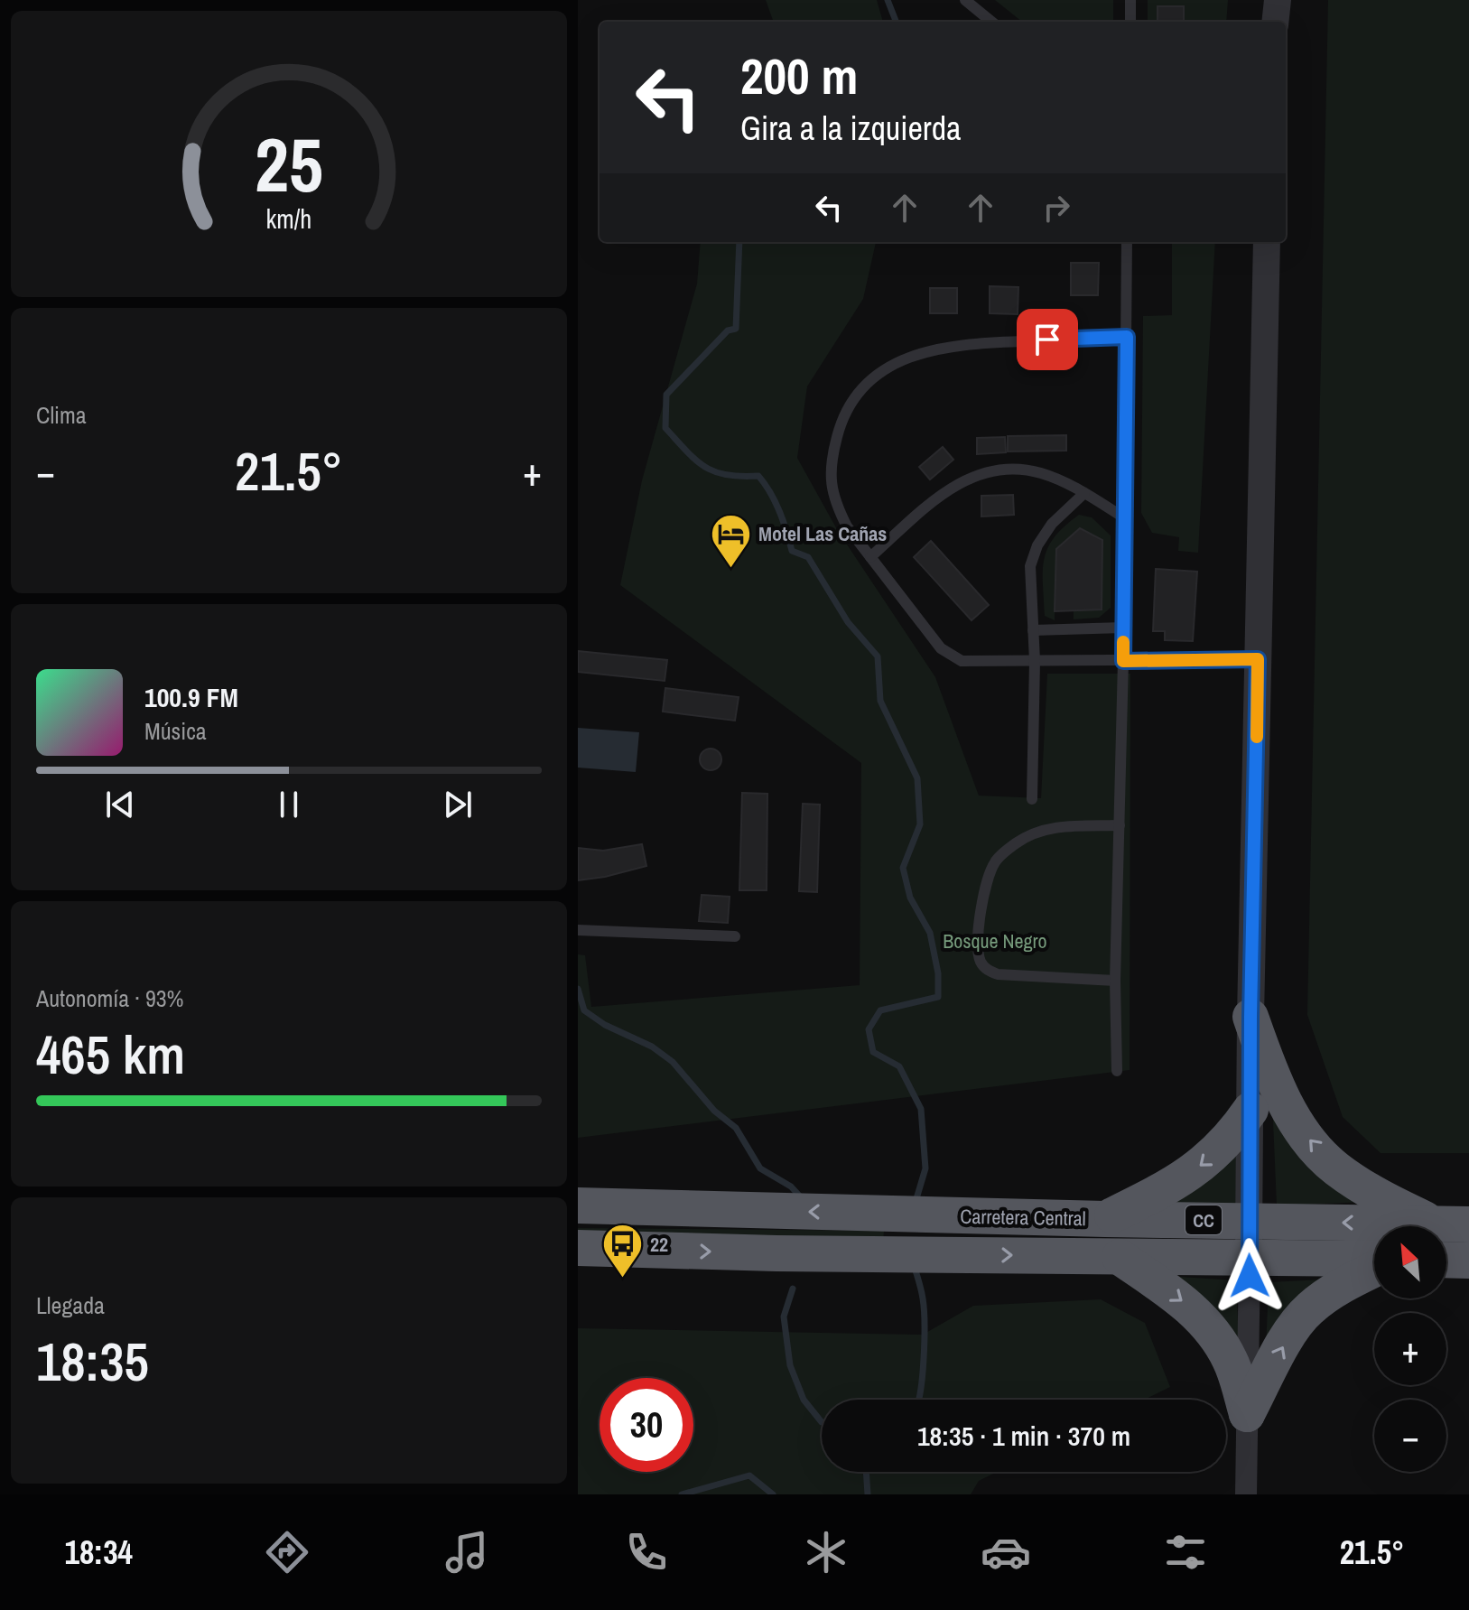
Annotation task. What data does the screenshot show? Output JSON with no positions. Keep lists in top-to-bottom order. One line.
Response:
{"streets":{"highway":["Carretera Central","CC"]},"parks":["Bosque Negro"],"places":{"hotel":["Motel Las Cañas"],"bus stop":["22"]},"north":"top left","page":{"turn":["200 m","Gira a la izquierda"],"tile":["Clima",["Autonomía · 93%","465 km"],["Llegada","18:35"]],"heat":["−","21.5°","+"],"song":["100.9 FM","Música"],"map_buttons":["+","−"],"limit":"30","trip":"18:35 · 1 min · 370 m","tabs":["18:34","21.5°"],"gauge":["25","km/h"]}}
